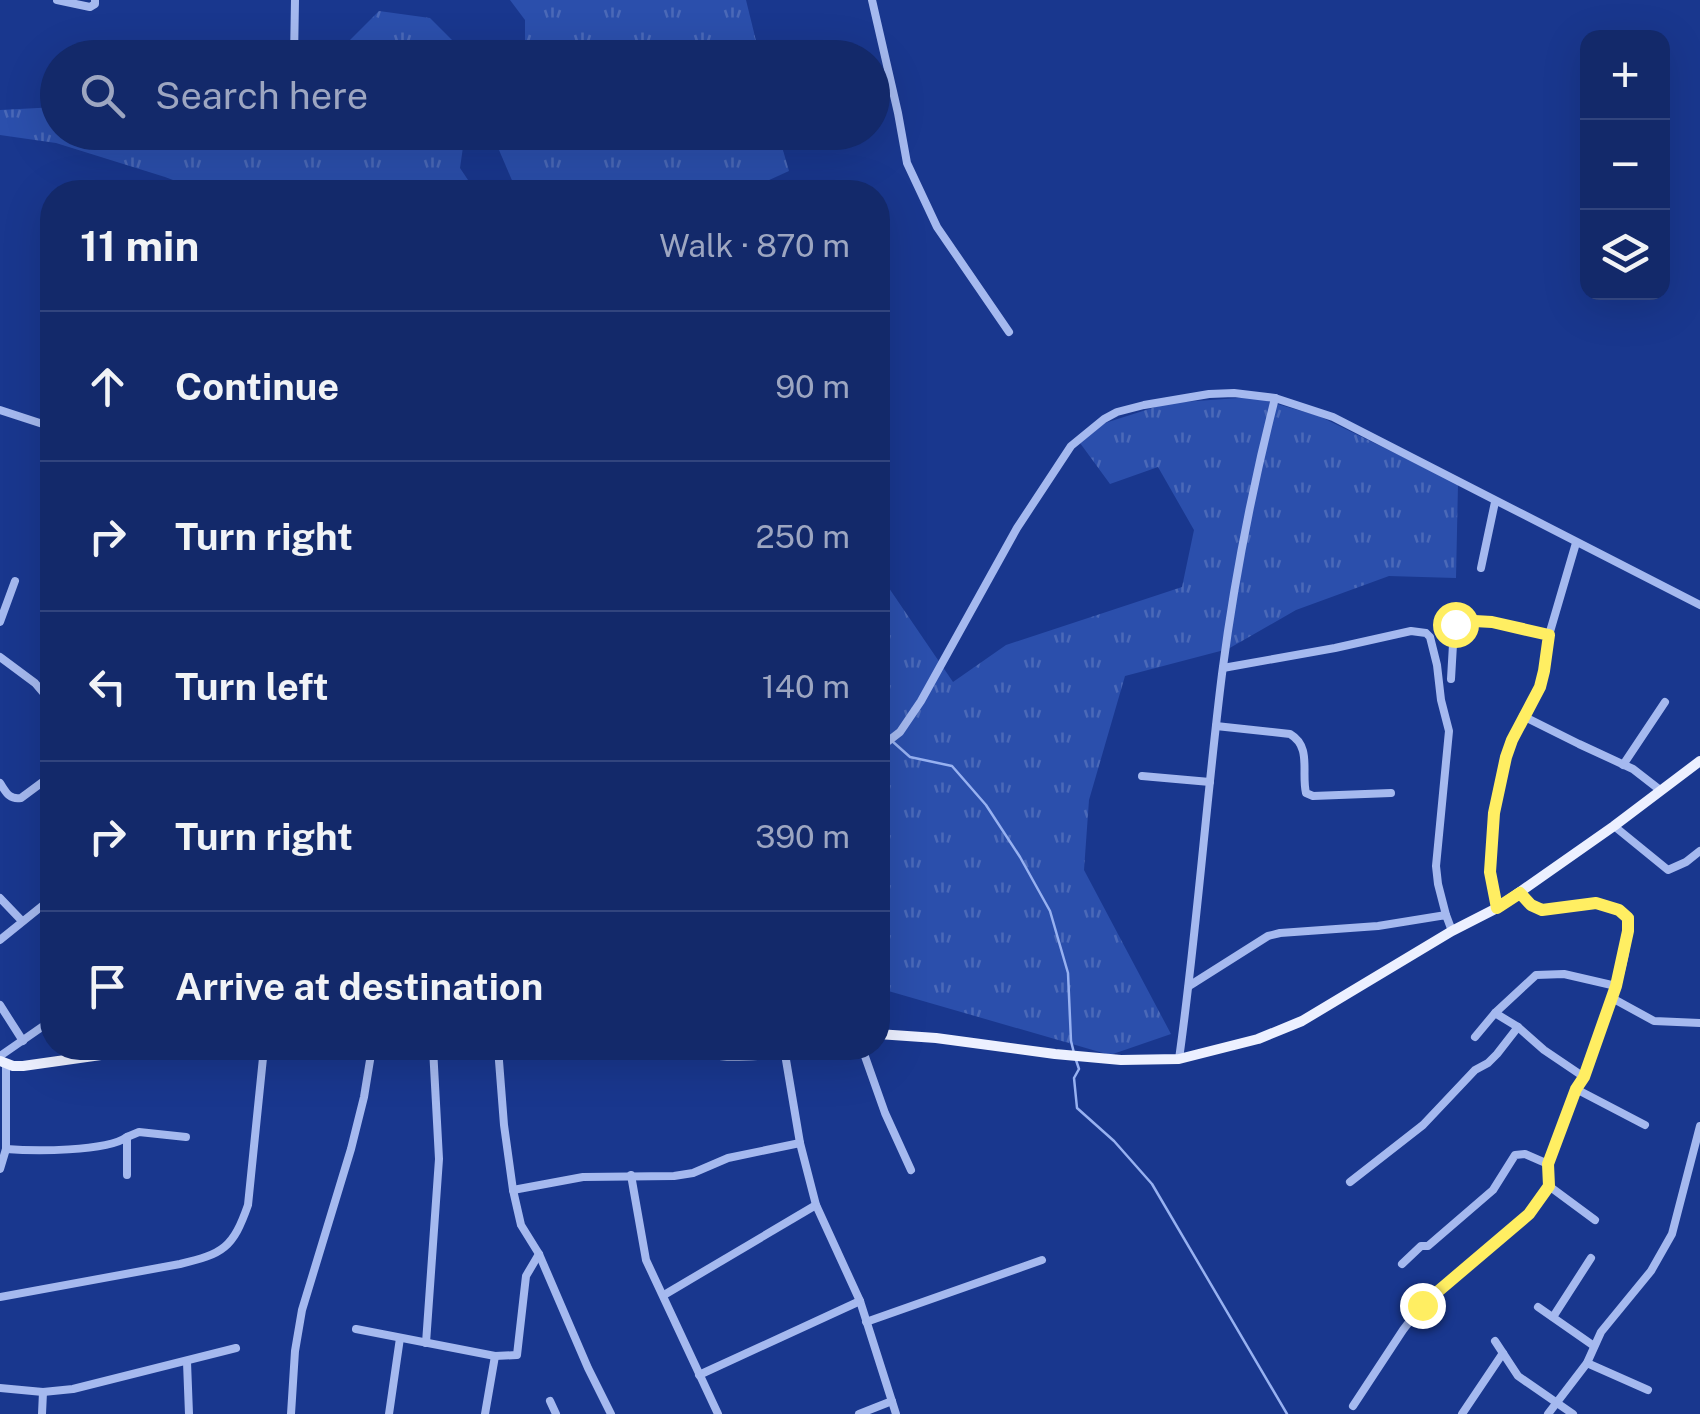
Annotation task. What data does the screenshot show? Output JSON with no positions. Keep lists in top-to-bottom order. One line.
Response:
{"page":{"map_buttons":["+","−"],"search":"Search here","heading":["11 min","Walk · 870 m"],"list":[["Continue","90 m"],["Turn right","250 m"],["Turn left","140 m"],["Turn right","390 m"],"Arrive at destination"]}}
